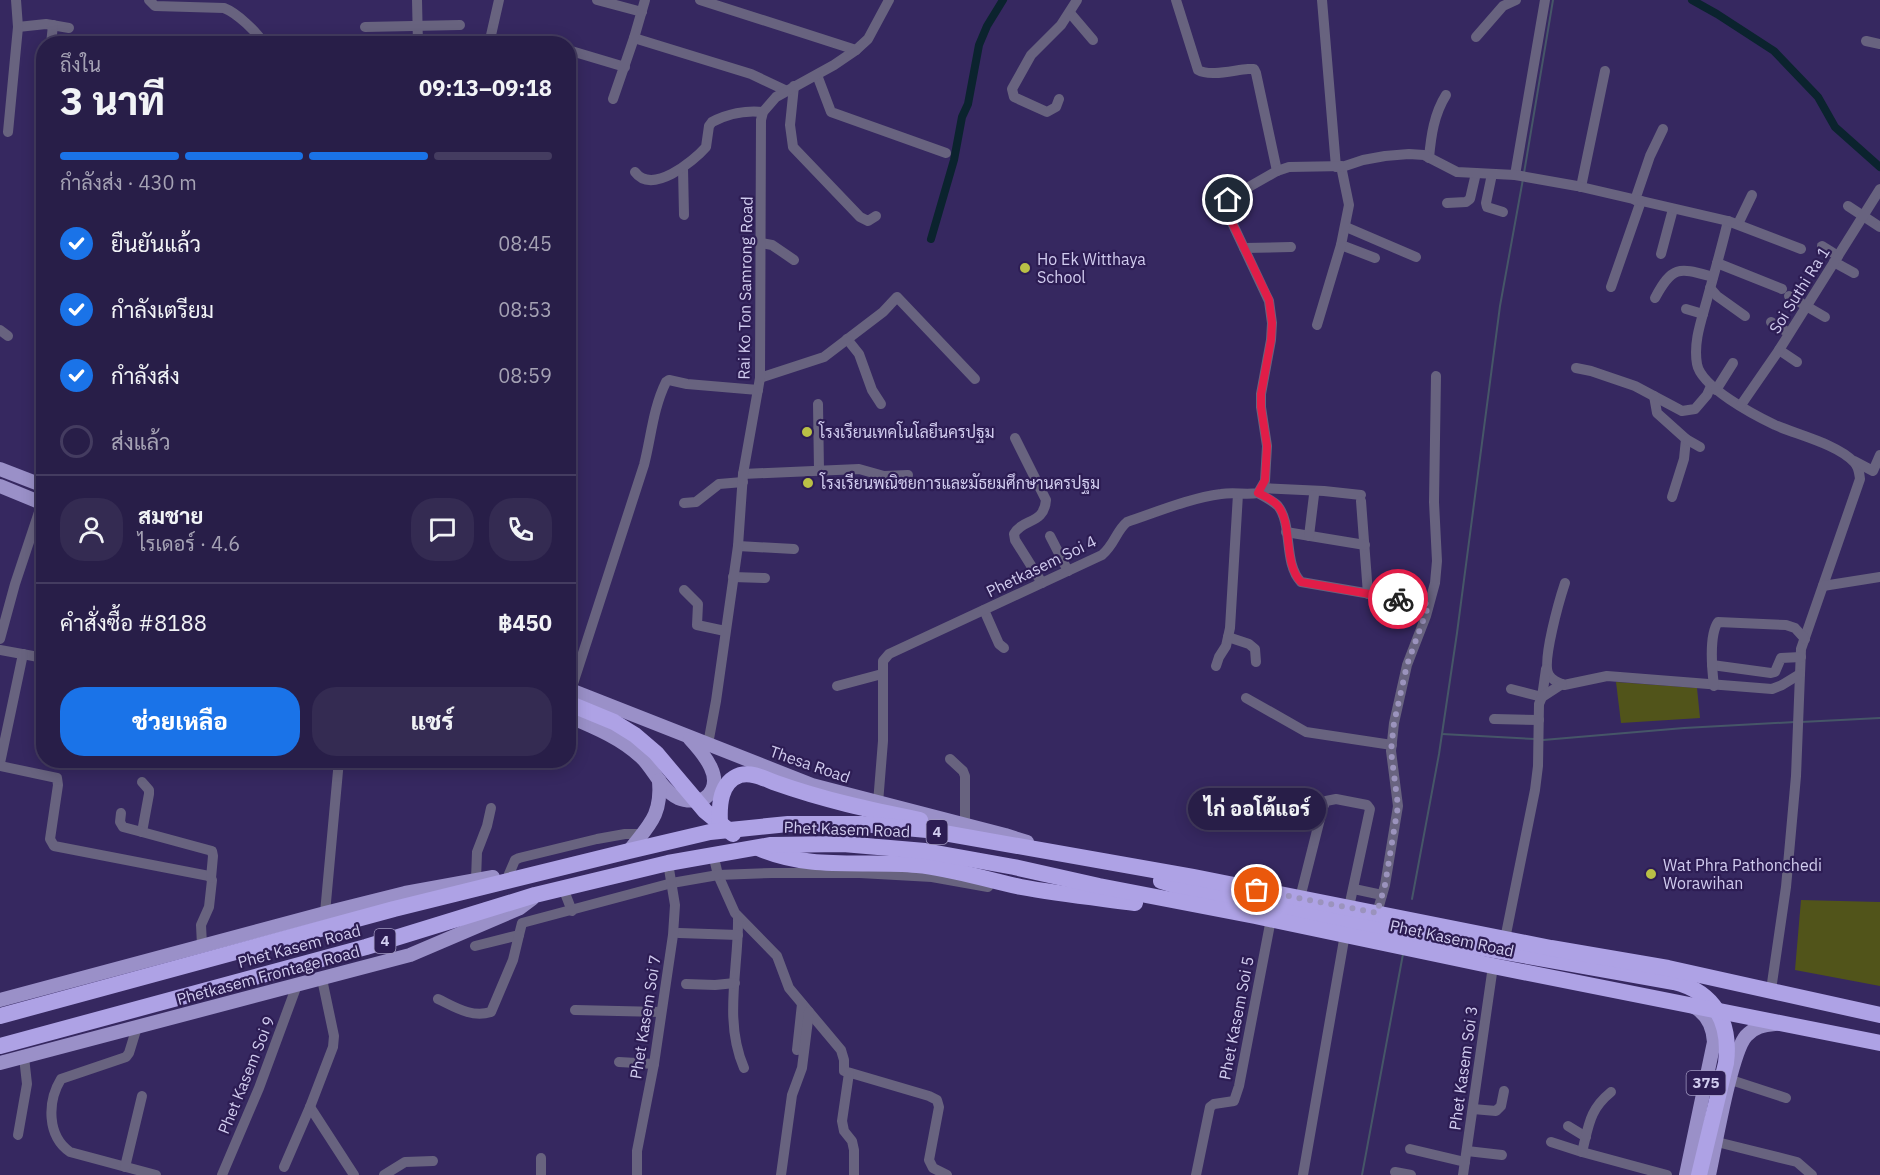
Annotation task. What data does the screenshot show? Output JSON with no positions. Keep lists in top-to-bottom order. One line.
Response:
{"streets":{"highway":["Phet Kasem Road","4"],"main road":["Thesa Road","Phetkasem Frontage Road","375"],"street":["Rai Ko Ton Samrong Road","Soi Suthi Ra 1","Phetkasem Soi 4","Phet Kasem Soi 7","Phet Kasem Soi 5","Phet Kasem Soi 3","Phet Kasem Soi 9"]},"crossings":[["Rai Ko Ton Samrong Road","Thesa Road"],["Thesa Road","Phet Kasem Road"],["Phet Kasem Road","4"],["Phet Kasem Road","Phetkasem Frontage Road"],["Phet Kasem Road","Phet Kasem Soi 7"],["Phet Kasem Road","Phet Kasem Soi 5"],["Phet Kasem Road","Phet Kasem Soi 3"],["Phet Kasem Road","375"],["Phetkasem Frontage Road","Phet Kasem Soi 9"]],"places":["Ho Ek Witthaya School","โรงเรียนเทคโนโลยีนครปฐม","โรงเรียนพณิชยการและมัธยมศึกษานครปฐม","Wat Phra Pathonchedi Worawihan","ไก่ ออโต้แอร์"],"page":{"heading":["3 นาที","ถึงใน","09:13–09:18"],"panel":["สมชาย","ไรเดอร์ · 4.6","คำสั่งซื้อ #8188","฿450"],"bar":"กำลังส่ง · 430 m","list":[["ยืนยันแล้ว","08:45"],["กำลังเตรียม","08:53"],["กำลังส่ง","08:59"],"ส่งแล้ว"],"buttons":["ช่วยเหลือ","แชร์"],"bubble":"ไก่ ออโต้แอร์"}}
